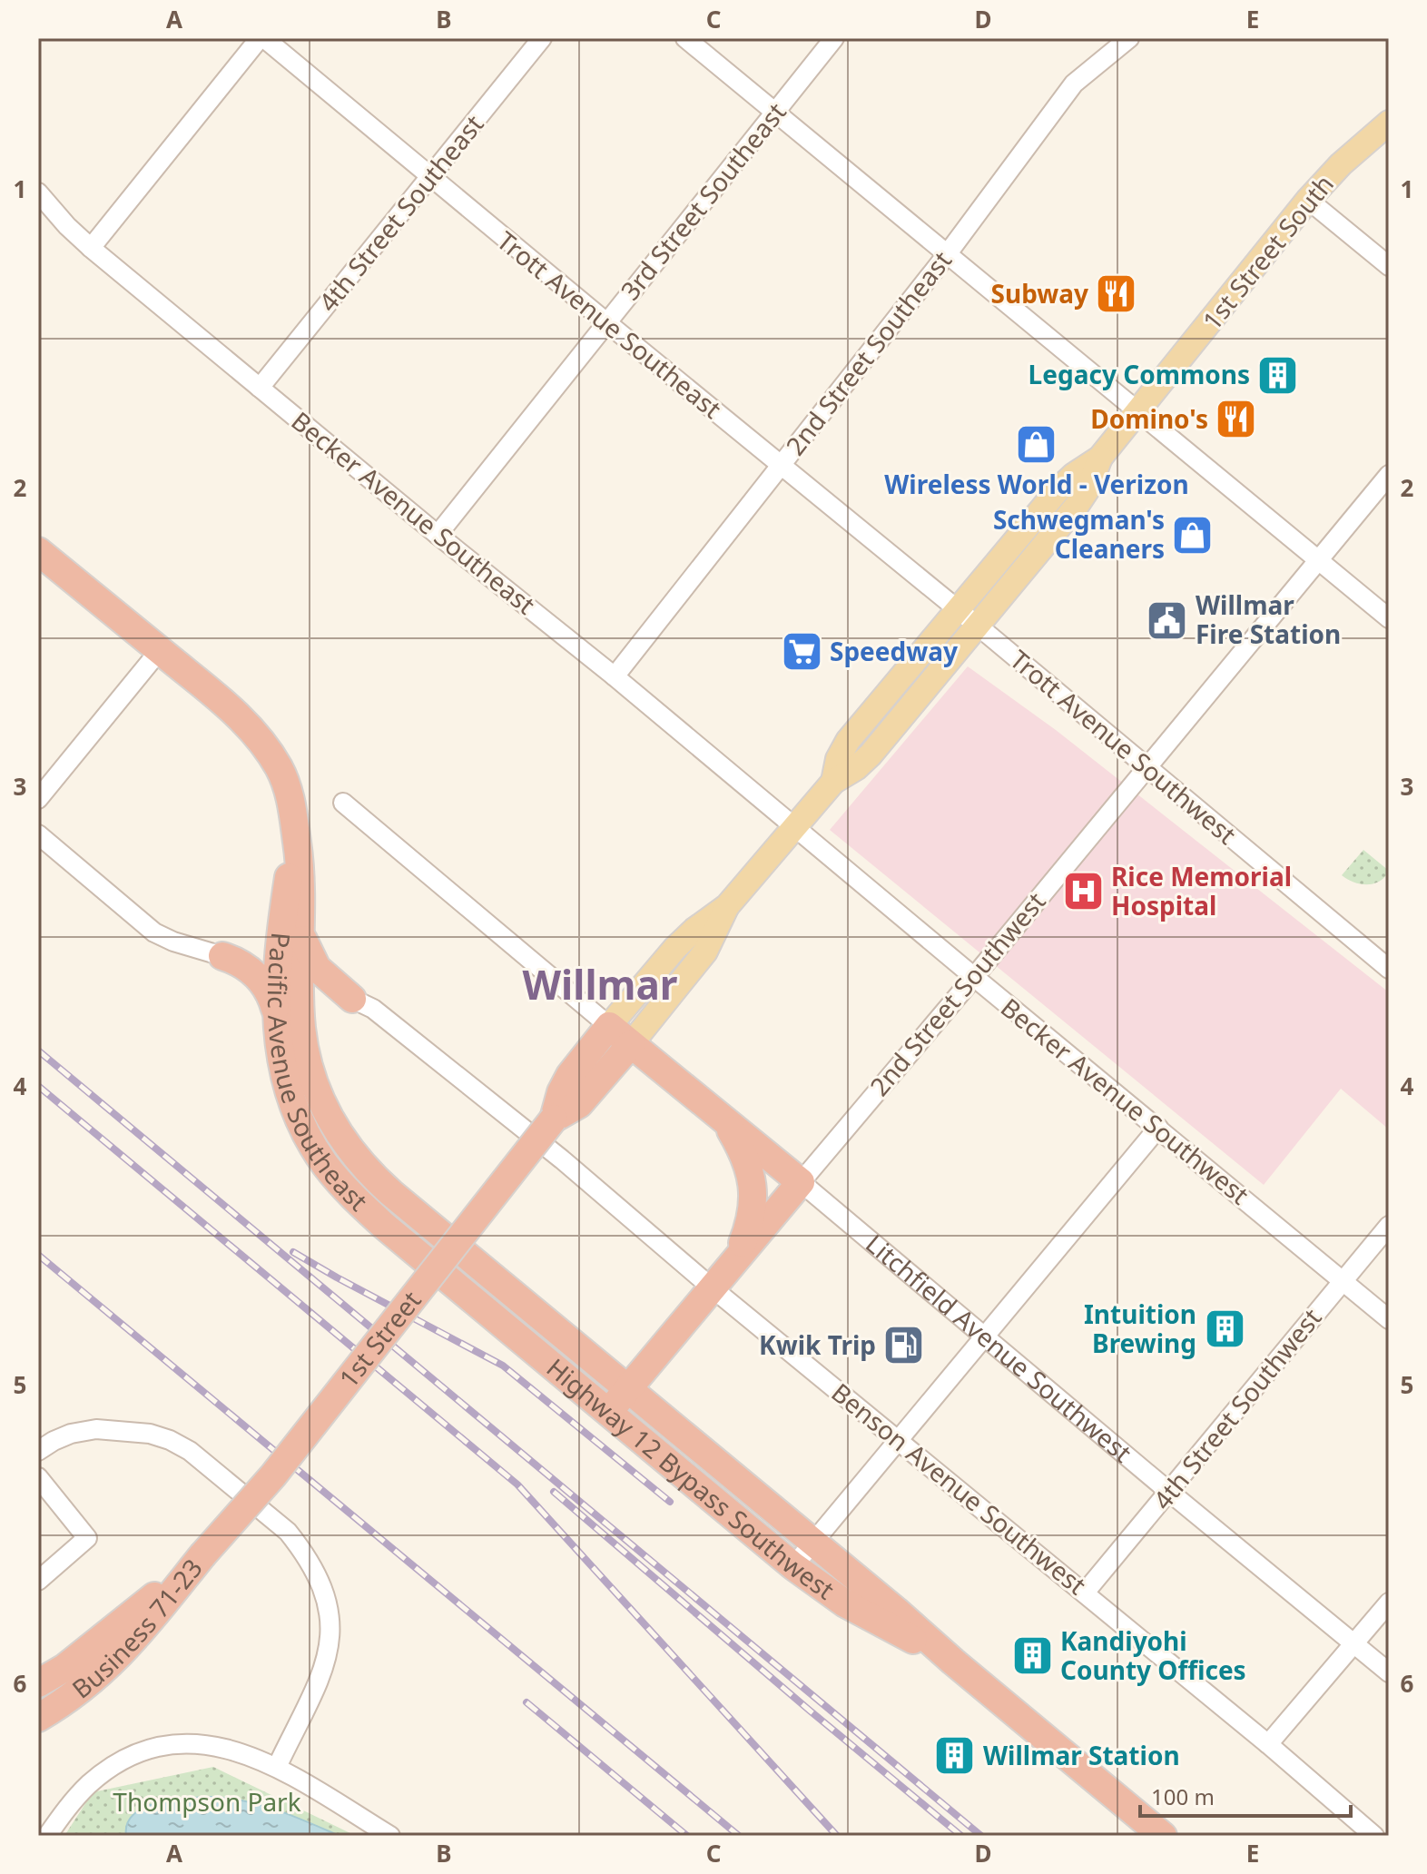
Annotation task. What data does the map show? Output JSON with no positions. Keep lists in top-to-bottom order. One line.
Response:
{"streets":{"highway":["2nd Street Southwest","Pacific Avenue Southeast","1st Street","Litchfield Avenue Southwest","Highway 12 Bypass Southwest","Business 71-23"],"main road":["1st Street South"],"street":["3rd Street Southeast","4th Street Southeast","Trott Avenue Southeast","2nd Street Southeast","Becker Avenue Southeast","Trott Avenue Southwest","Becker Avenue Southwest","4th Street Southwest","Benson Avenue Southwest"]},"crossings":[["3rd Street Southeast","Trott Avenue Southeast"],["3rd Street Southeast","Becker Avenue Southeast"],["4th Street Southeast","Trott Avenue Southeast"],["4th Street Southeast","Becker Avenue Southeast"],["1st Street South","Trott Avenue Southeast"],["1st Street South","Becker Avenue Southeast"],["1st Street South","Trott Avenue Southwest"],["1st Street South","Becker Avenue Southwest"],["1st Street South","1st Street"],["1st Street South","Litchfield Avenue Southwest"],["Trott Avenue Southeast","2nd Street Southeast"],["Trott Avenue Southeast","Trott Avenue Southwest"],["2nd Street Southeast","Becker Avenue Southeast"],["Becker Avenue Southeast","Becker Avenue Southwest"],["Trott Avenue Southwest","2nd Street Southwest"],["2nd Street Southwest","Becker Avenue Southwest"],["2nd Street Southwest","Litchfield Avenue Southwest"],["2nd Street Southwest","Highway 12 Bypass Southwest"],["2nd Street Southwest","Benson Avenue Southwest"],["Pacific Avenue Southeast","Highway 12 Bypass Southwest"],["Becker Avenue Southwest","4th Street Southwest"],["1st Street","Litchfield Avenue Southwest"],["1st Street","Business 71-23"],["Litchfield Avenue Southwest","4th Street Southwest"],["4th Street Southwest","Benson Avenue Southwest"]],"districts":["Willmar"],"parks":["Thompson Park"],"places":{"restaurant":["Subway","Domino's"],"building":["Legacy Commons","Intuition Brewing","Kandiyohi County Offices","Willmar Station"],"shop":["Wireless World - Verizon","Schwegman's Cleaners"],"public building":["Willmar Fire Station"],"supermarket":["Speedway"],"hospital":["Rice Memorial Hospital"],"fuel station":["Kwik Trip"]},"scale_bar":"100 m","grid":{"columns":["A","B","C","D","E"],"rows":["1","2","3","4","5","6"]}}
